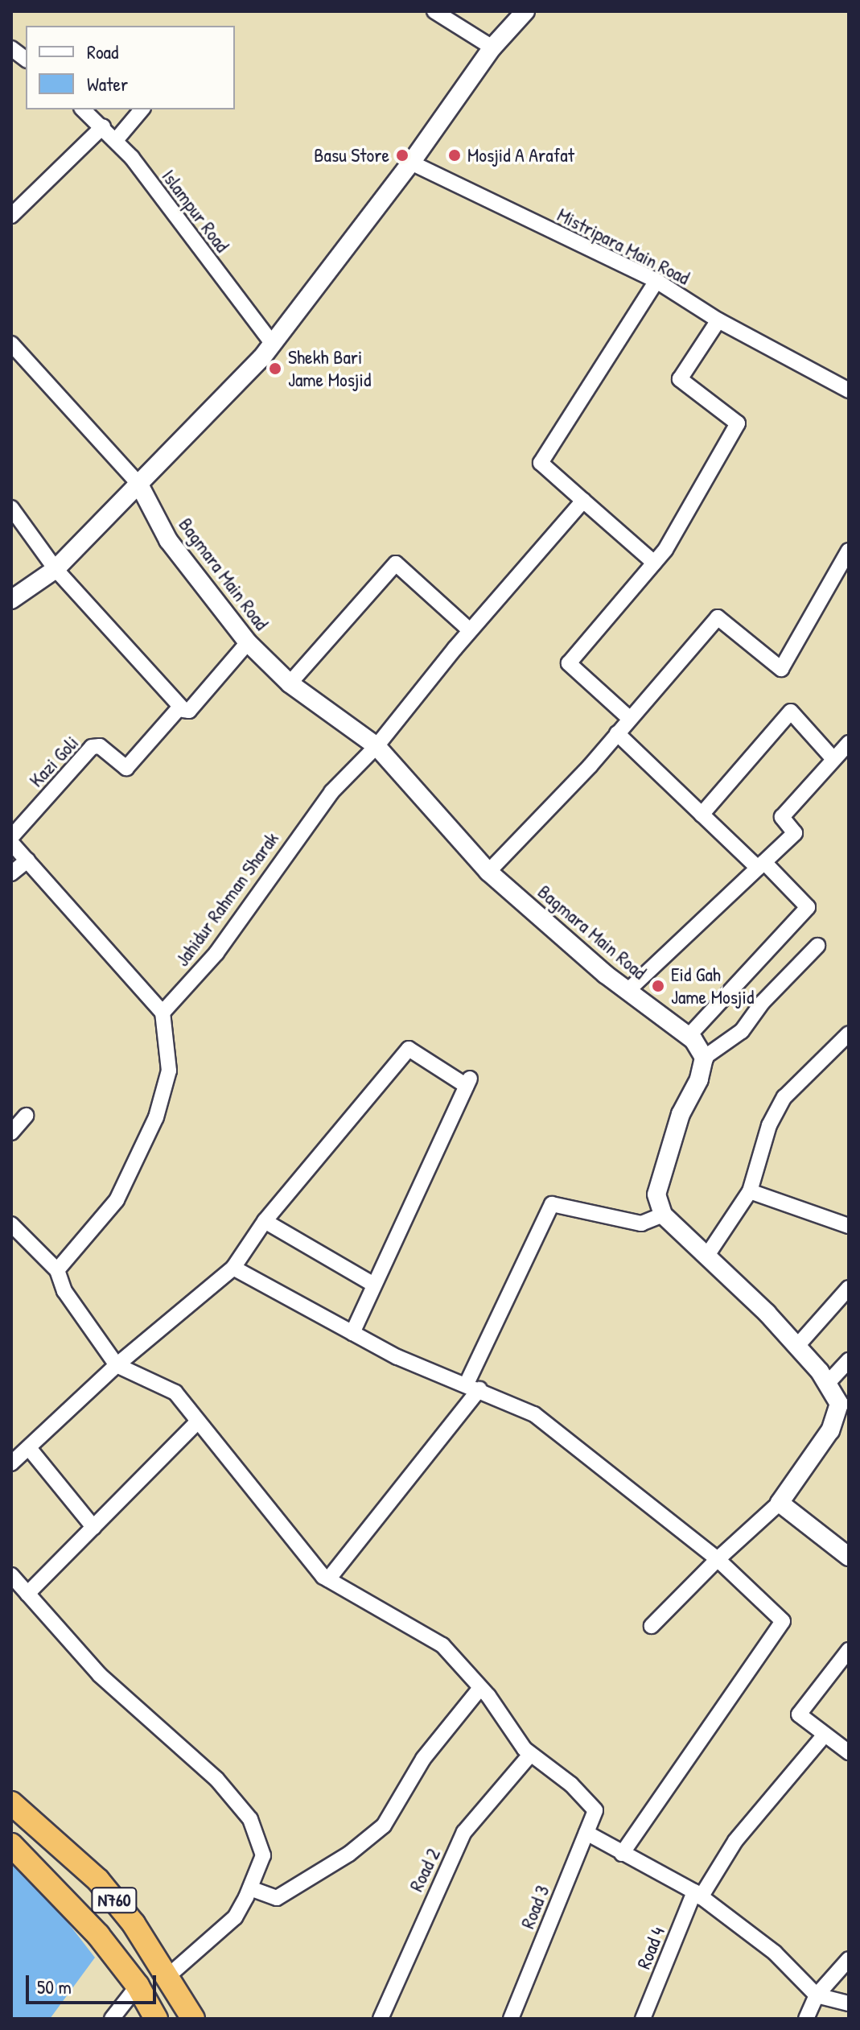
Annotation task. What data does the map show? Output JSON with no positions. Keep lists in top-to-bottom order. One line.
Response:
{"streets":{"highway":["N760"],"street":["Islampur Road","Mistripara Main Road","Bagmara Main Road","Kazi Goli","Jahidur Rahman Sharak","Road 2","Road 3","Road 4"]},"crossings":[["Bagmara Main Road","Jahidur Rahman Sharak"],["Road 2","Road 3"]],"places":["Basu Store","Mosjid A Arafat","Shekh Bari Jame Mosjid","Eid Gah Jame Mosjid"],"legend":["Road","Water"],"scale_bar":"50 m"}
